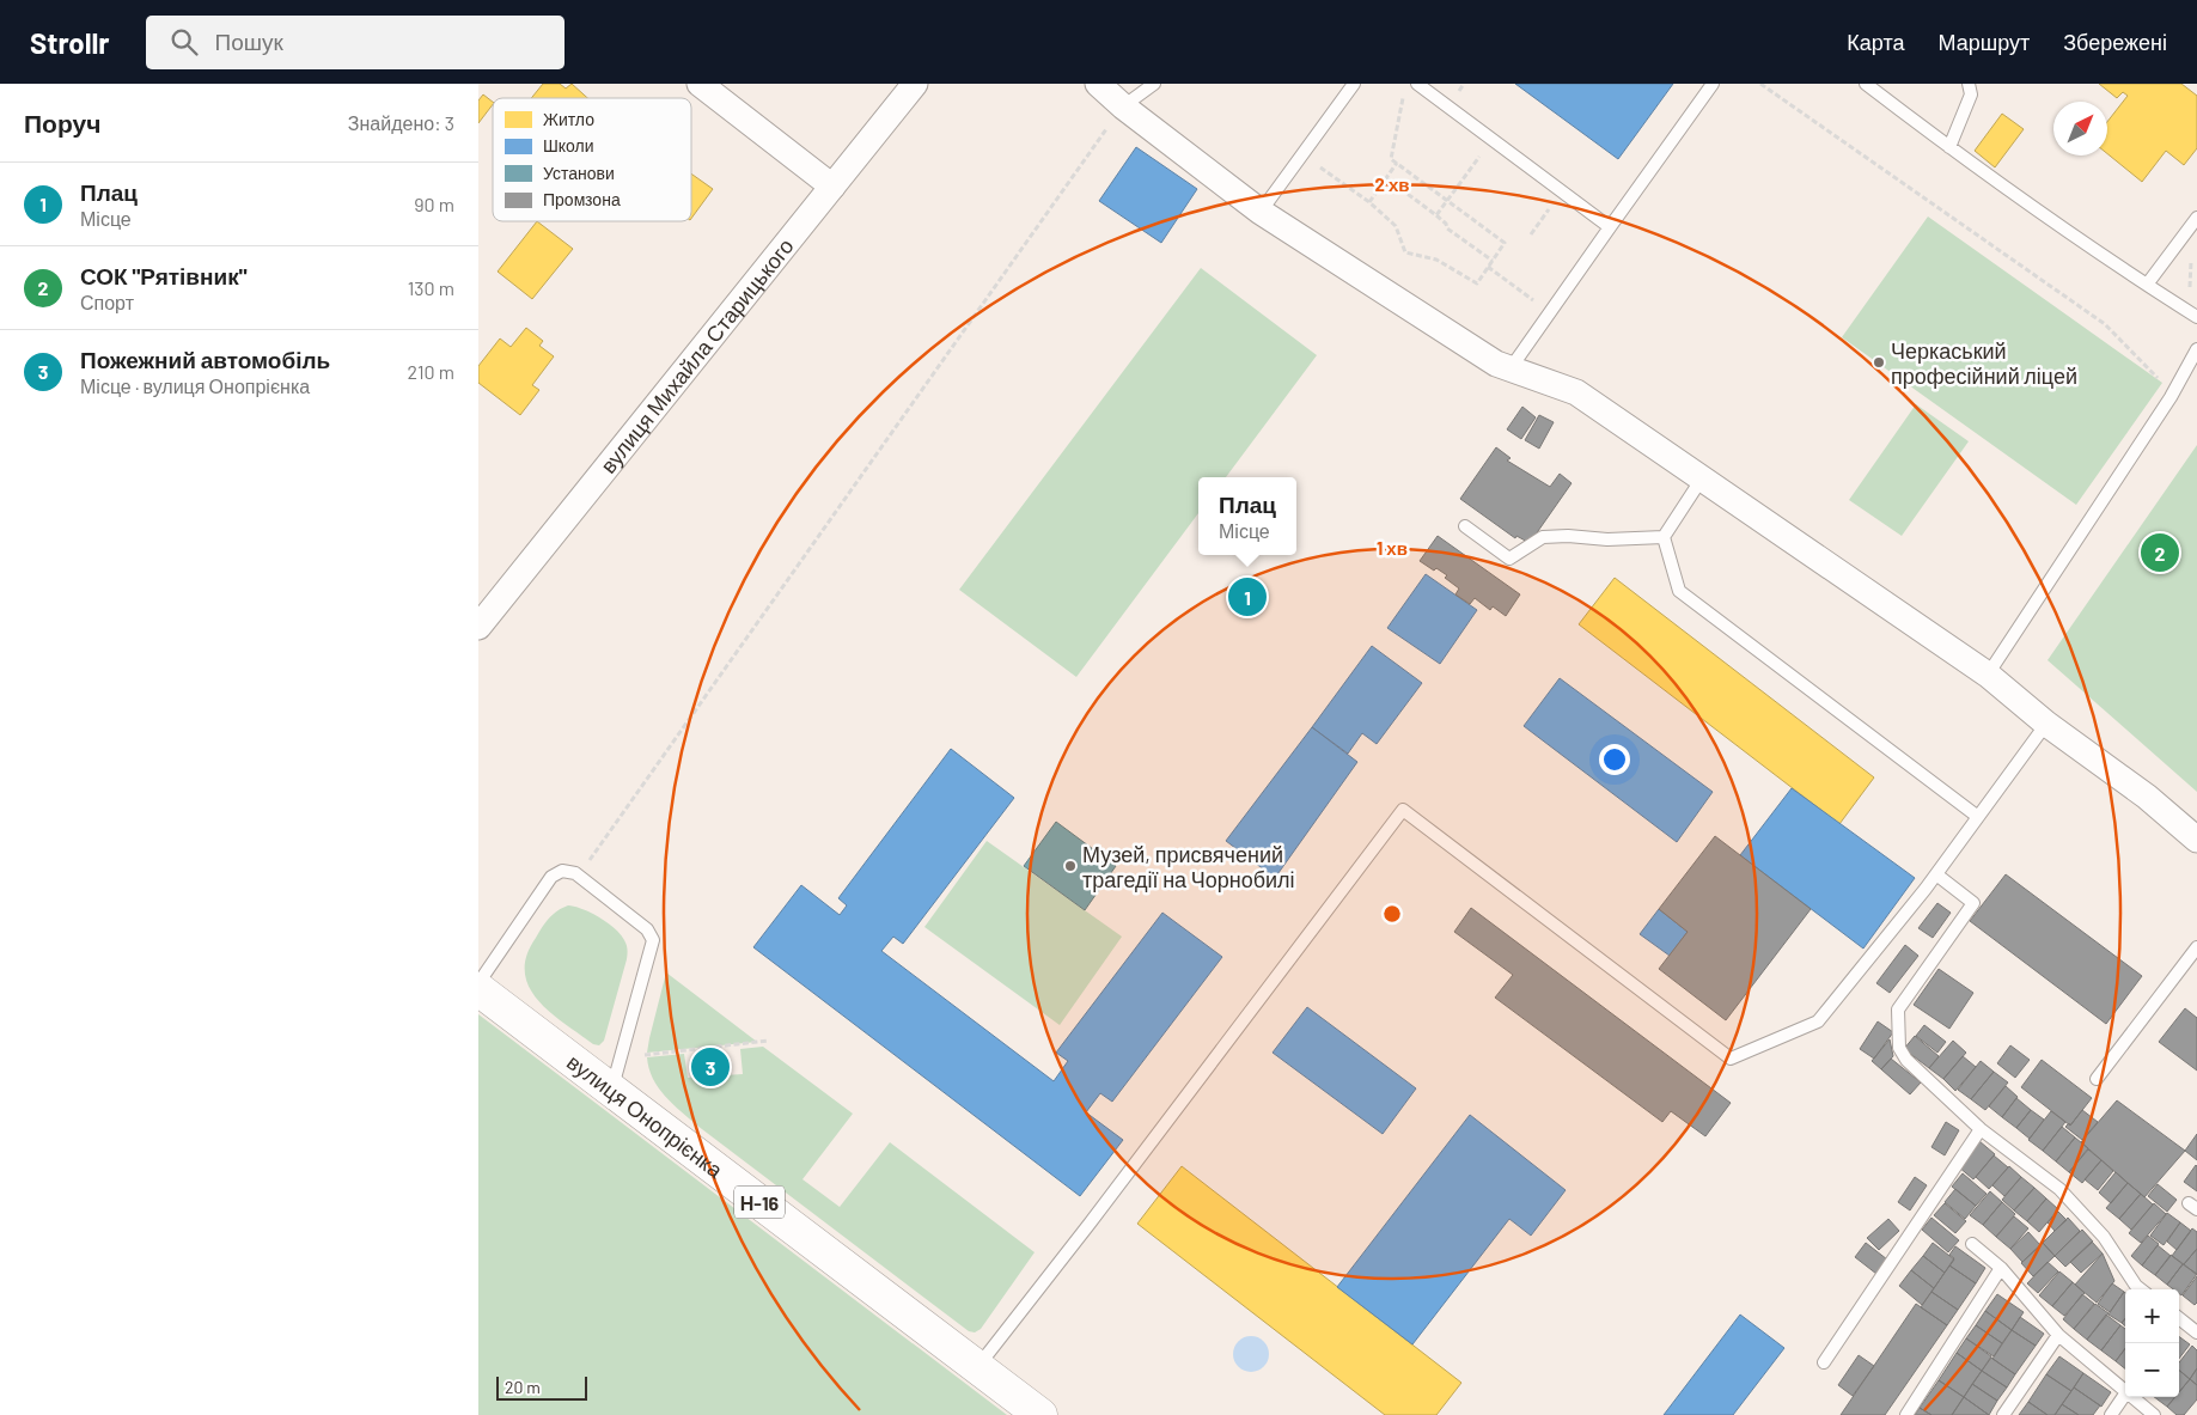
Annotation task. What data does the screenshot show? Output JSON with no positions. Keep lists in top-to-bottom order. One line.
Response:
{"streets":{"main road":["вулиця Онопрієнка","Н-16"],"street":["вулиця Михайла Старицького"]},"places":["Черкаський професійний ліцей","Музей, присвячений трагедії на Чорнобилі"],"legend":["Житло","Школи","Установи","Промзона"],"scale_bar":"20 m","north":"top right","page":{"header":"Strollr","search":"Пошук","nav":["Карта","Маршрут","Збережені"],"heading":["Поруч","Знайдено: 3"],"list":[{"mark":"1","name":"Плац","note":"Місце","value":"90 m"},{"mark":"2","name":"СОК \"Рятівник\"","note":"Спорт","value":"130 m"},{"mark":"3","name":"Пожежний автомобіль","note":"Місце · вулиця Онопрієнка","value":"210 m"}],"popup":["Плац","Місце"],"pins":["2","1","3"],"map_buttons":["+","−"],"scale":"20 m"},"rings":["2 хв","1 хв"]}
